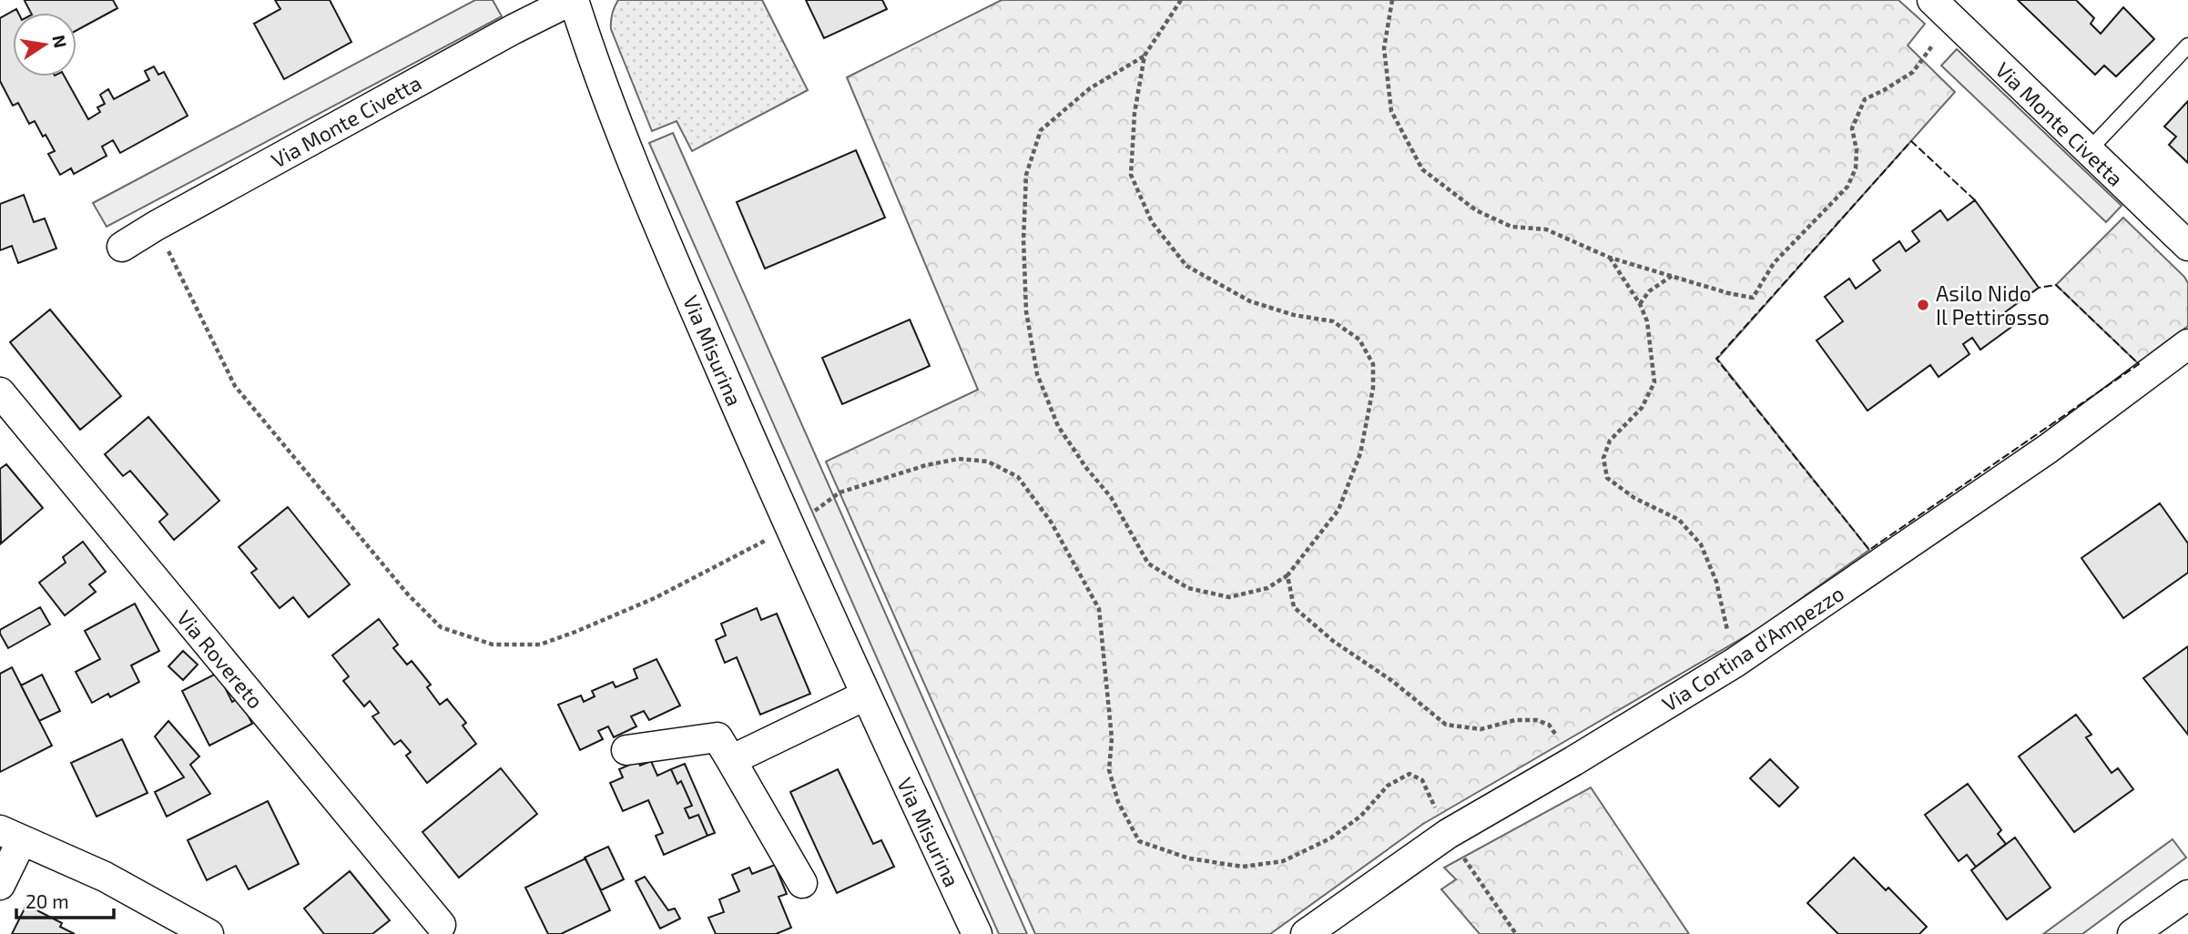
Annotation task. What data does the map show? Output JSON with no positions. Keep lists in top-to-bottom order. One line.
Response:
{"streets":{"street":["Via Monte Civetta","Via Misurina","Via Cortina d'Ampezzo","Via Rovereto"]},"crossings":[["Via Monte Civetta","Via Misurina"]],"places":["Asilo Nido Il Pettirosso"],"scale_bar":"20 m","north":"right"}
